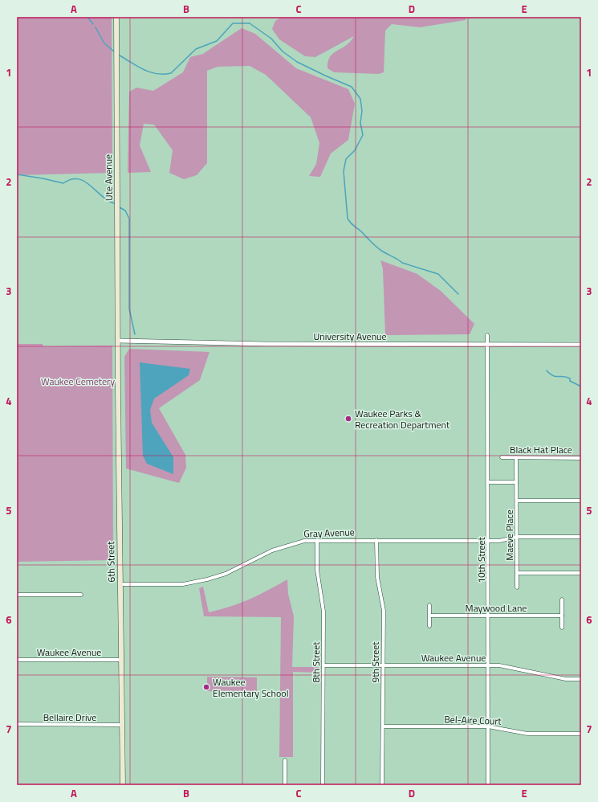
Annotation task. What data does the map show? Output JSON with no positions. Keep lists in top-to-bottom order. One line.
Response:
{"streets":{"main road":["Ute Avenue","6th Street"],"street":["University Avenue","Black Hat Place","Gray Avenue","Maeve Place","10th Street","Maywood Lane","Waukee Avenue","8th Street","9th Street","Bellaire Drive","Bel-Aire Court"]},"crossings":[["Ute Avenue","University Avenue"],["Ute Avenue","6th Street"],["University Avenue","10th Street"],["University Avenue","6th Street"],["Black Hat Place","Maeve Place"],["Gray Avenue","Maeve Place"],["Gray Avenue","10th Street"],["Gray Avenue","6th Street"],["Gray Avenue","8th Street"],["Gray Avenue","9th Street"],["10th Street","Maywood Lane"],["10th Street","Waukee Avenue"],["10th Street","Bel-Aire Court"],["6th Street","Waukee Avenue"],["6th Street","Bellaire Drive"],["Waukee Avenue","8th Street"],["Waukee Avenue","9th Street"],["9th Street","Bel-Aire Court"]],"parks":["Waukee Cemetery"],"places":["Waukee Parks & Recreation Department","Waukee Elementary School"],"grid":{"columns":["A","B","C","D","E"],"rows":["1","2","3","4","5","6","7"]}}
